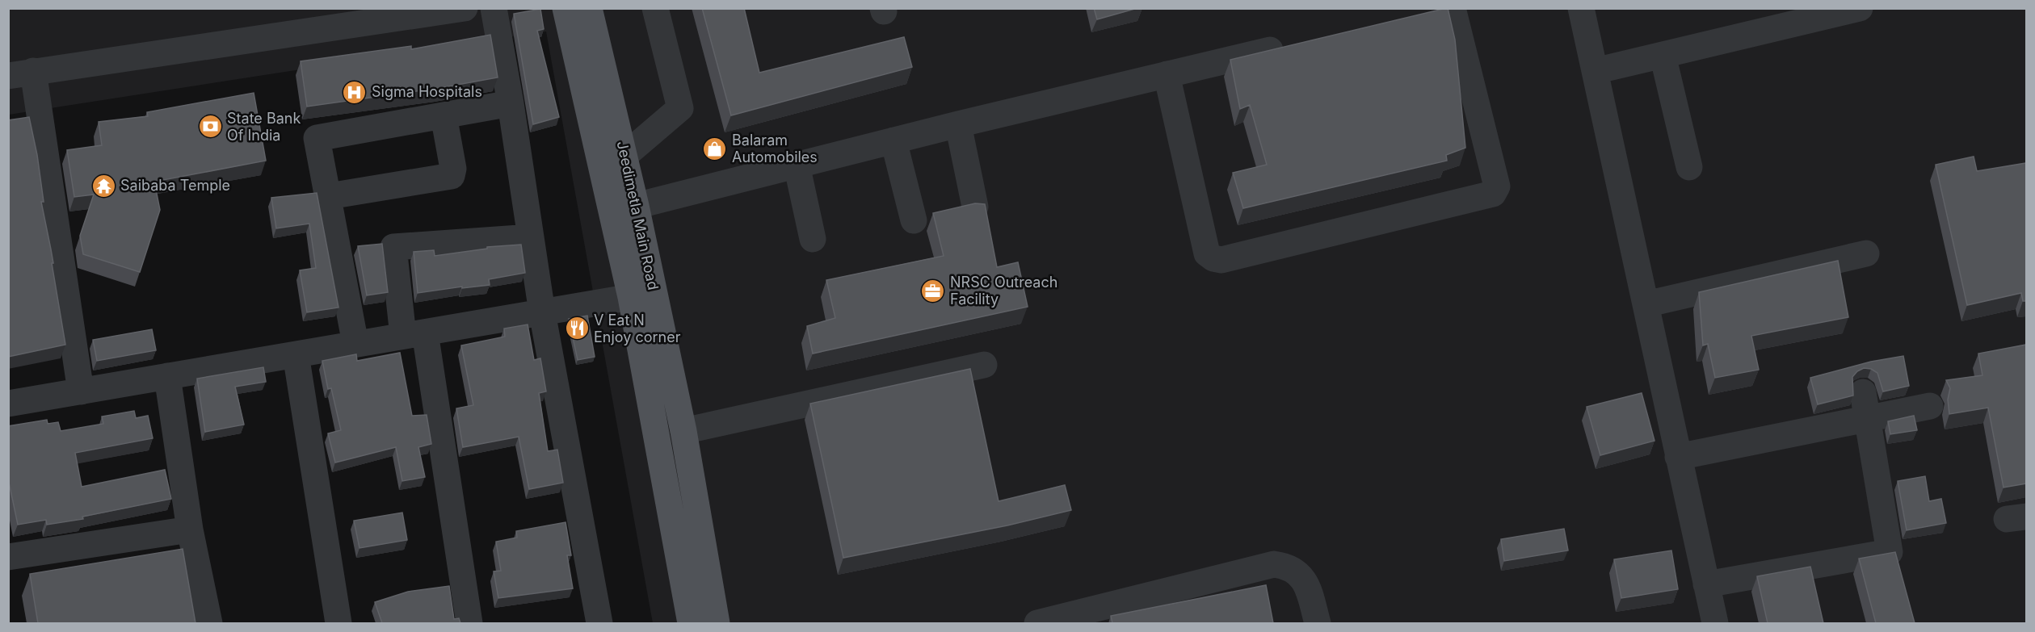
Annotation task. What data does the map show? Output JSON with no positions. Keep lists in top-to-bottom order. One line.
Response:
{"streets":{"main road":["Jeedimetla Main Road"]},"places":{"hospital":["Sigma Hospitals"],"bank":["State Bank Of India"],"shop":["Balaram Automobiles"],"temple":["Saibaba Temple"],"office":["NRSC Outreach Facility"],"restaurant":["V Eat N Enjoy corner"]}}
